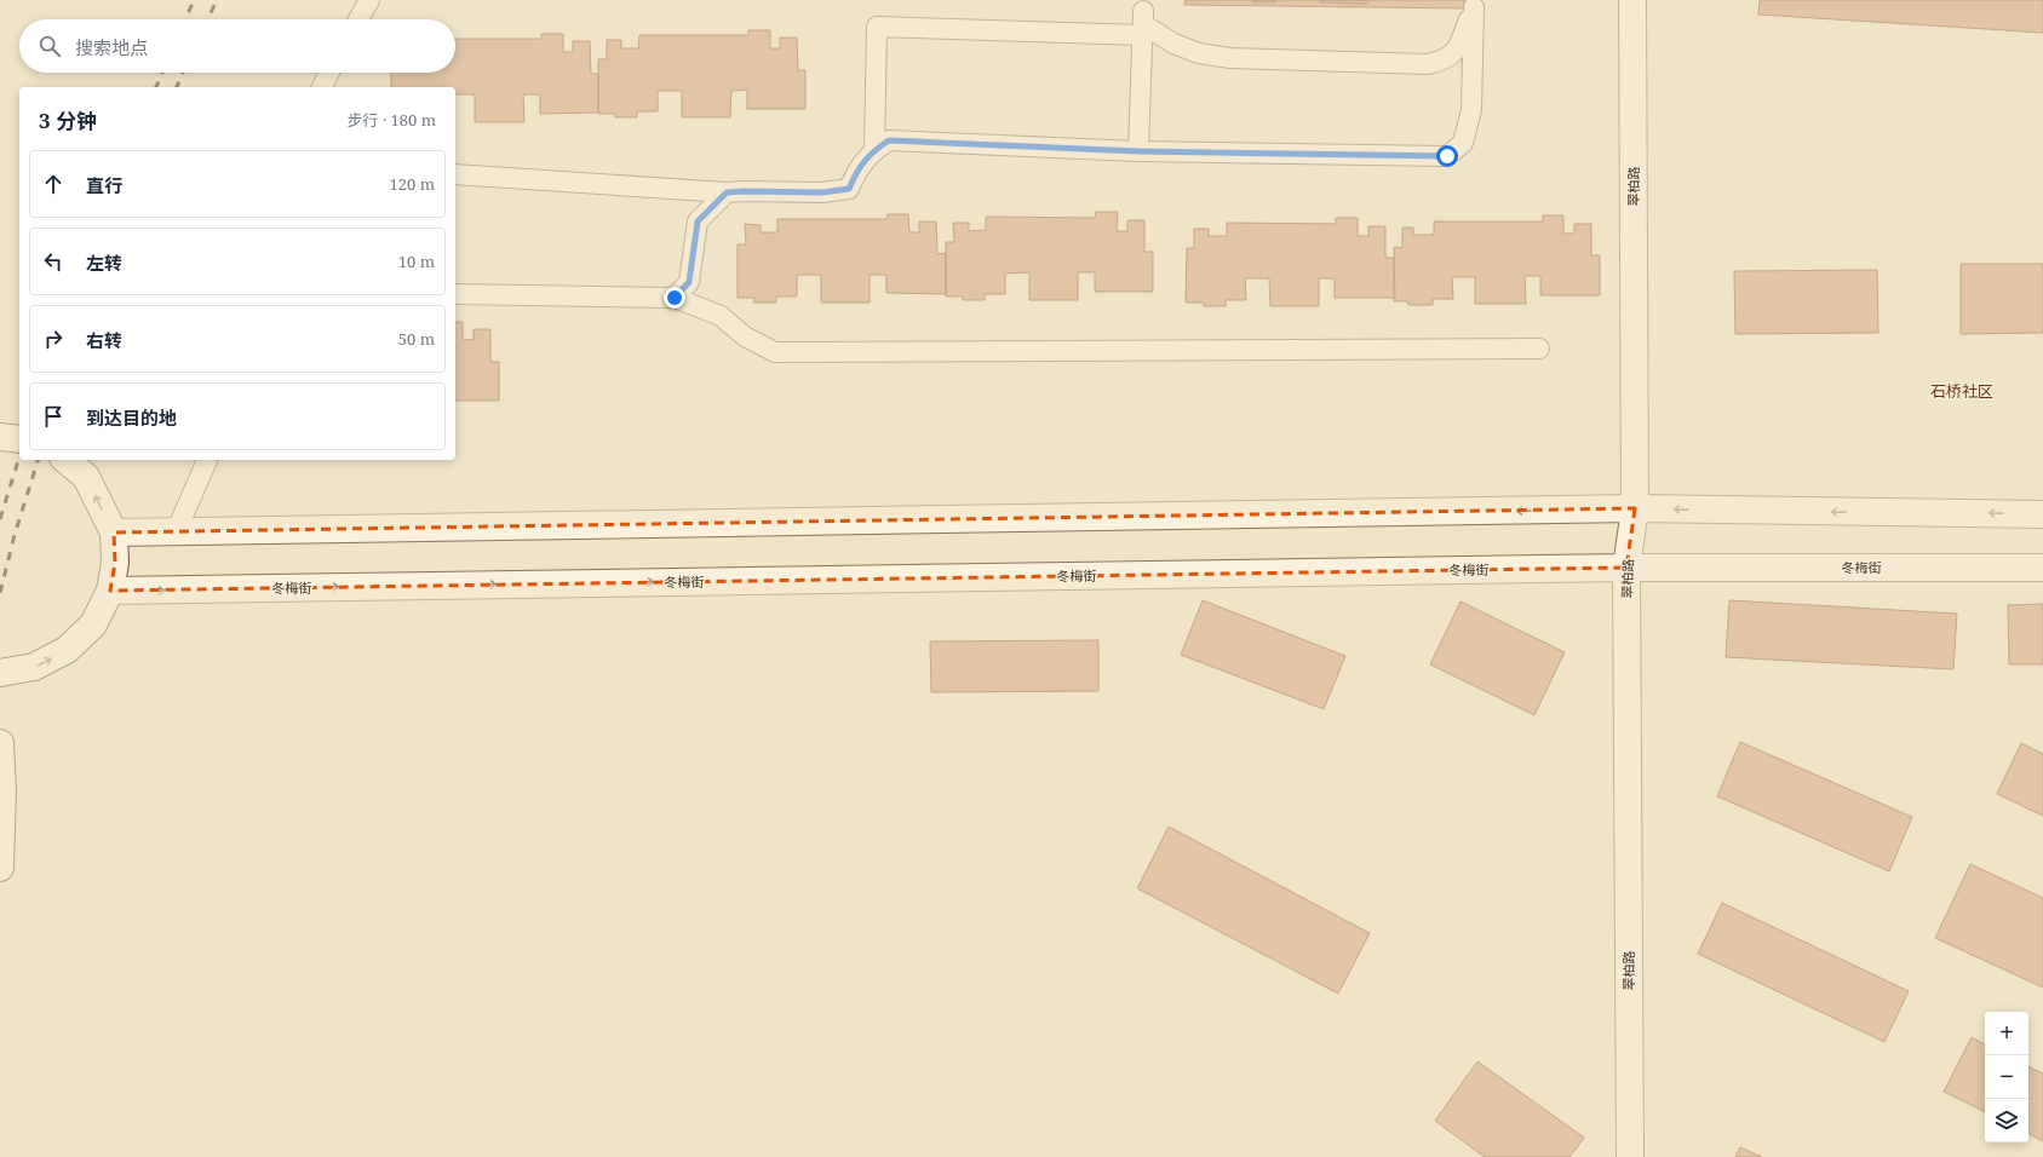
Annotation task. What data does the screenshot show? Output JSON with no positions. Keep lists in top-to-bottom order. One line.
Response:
{"streets":{"street":["翠柏路","冬梅街"]},"crossings":[["翠柏路","冬梅街"]],"districts":["石桥社区"],"page":{"search":"搜索地点","heading":["3 分钟","步行 · 180 m"],"list":[["直行","120 m"],["左转","10 m"],["右转","50 m"],"到达目的地"],"map_buttons":["+","−"]}}
